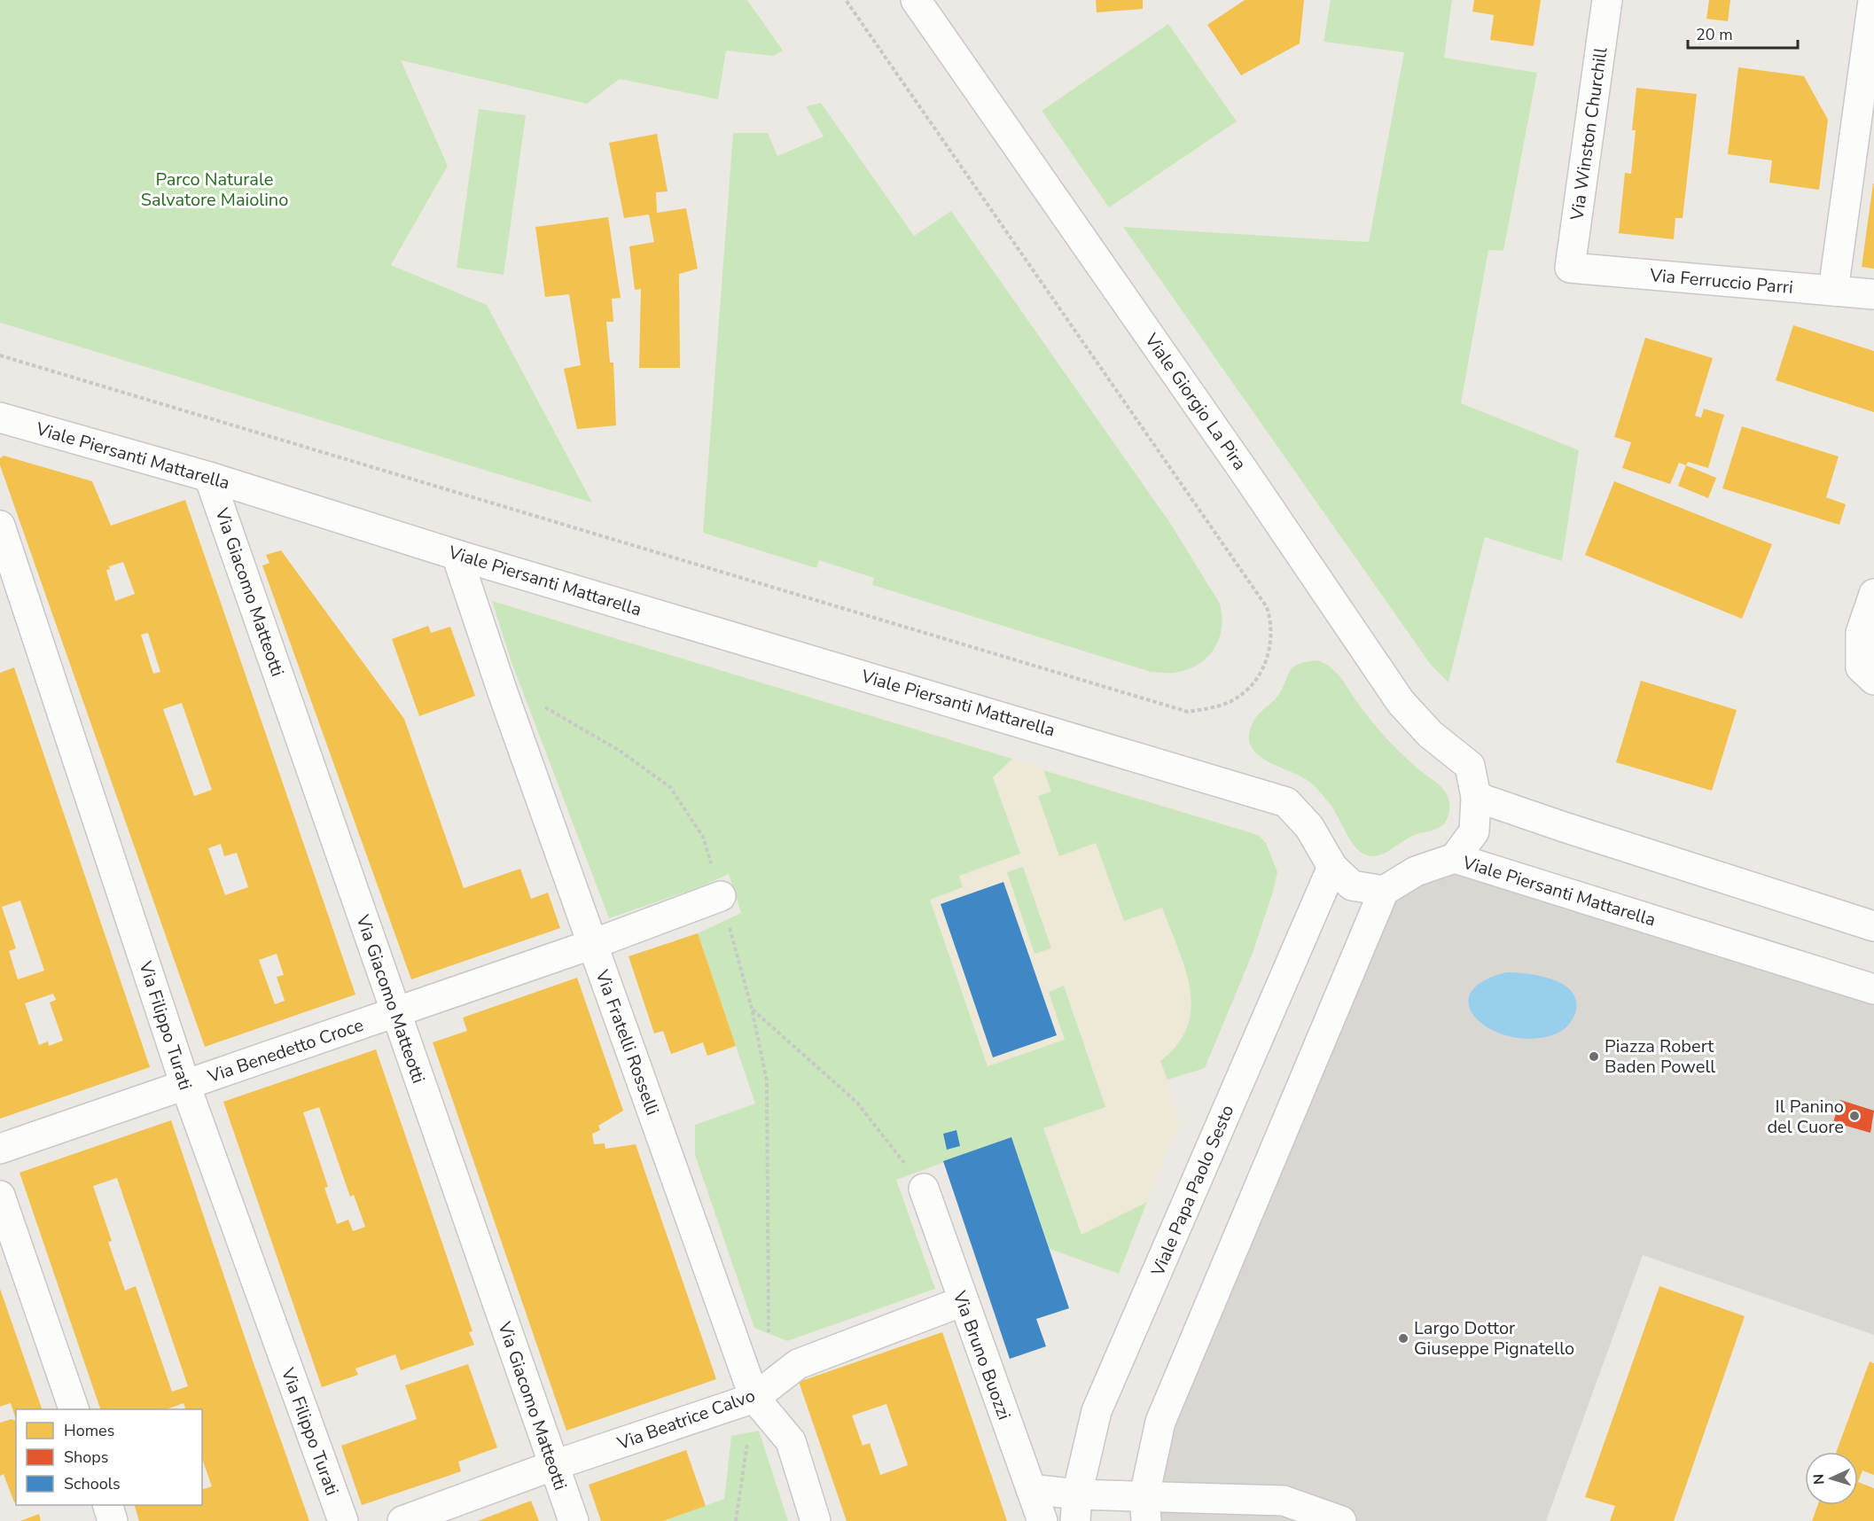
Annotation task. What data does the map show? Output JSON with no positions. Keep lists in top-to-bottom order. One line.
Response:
{"streets":{"street":["Via Winston Churchill","Via Ferruccio Parri","Viale Giorgio La Pira","Viale Piersanti Mattarella","Via Giacomo Matteotti","Via Filippo Turati","Via Fratelli Rosselli","Via Benedetto Croce","Viale Papa Paolo Sesto","Via Bruno Buozzi","Via Beatrice Calvo"]},"crossings":[["Via Winston Churchill","Via Ferruccio Parri"],["Viale Giorgio La Pira","Viale Piersanti Mattarella"],["Viale Piersanti Mattarella","Via Giacomo Matteotti"],["Viale Piersanti Mattarella","Via Fratelli Rosselli"],["Viale Piersanti Mattarella","Viale Papa Paolo Sesto"],["Via Giacomo Matteotti","Via Benedetto Croce"],["Via Giacomo Matteotti","Via Beatrice Calvo"],["Via Filippo Turati","Via Benedetto Croce"],["Via Fratelli Rosselli","Via Benedetto Croce"],["Via Fratelli Rosselli","Via Beatrice Calvo"],["Via Bruno Buozzi","Via Beatrice Calvo"]],"parks":["Parco Naturale Salvatore Maiolino"],"places":["Piazza Robert Baden Powell","Il Panino del Cuore","Largo Dottor Giuseppe Pignatello"],"legend":["Homes","Shops","Schools"],"scale_bar":"20 m","north":"left"}
